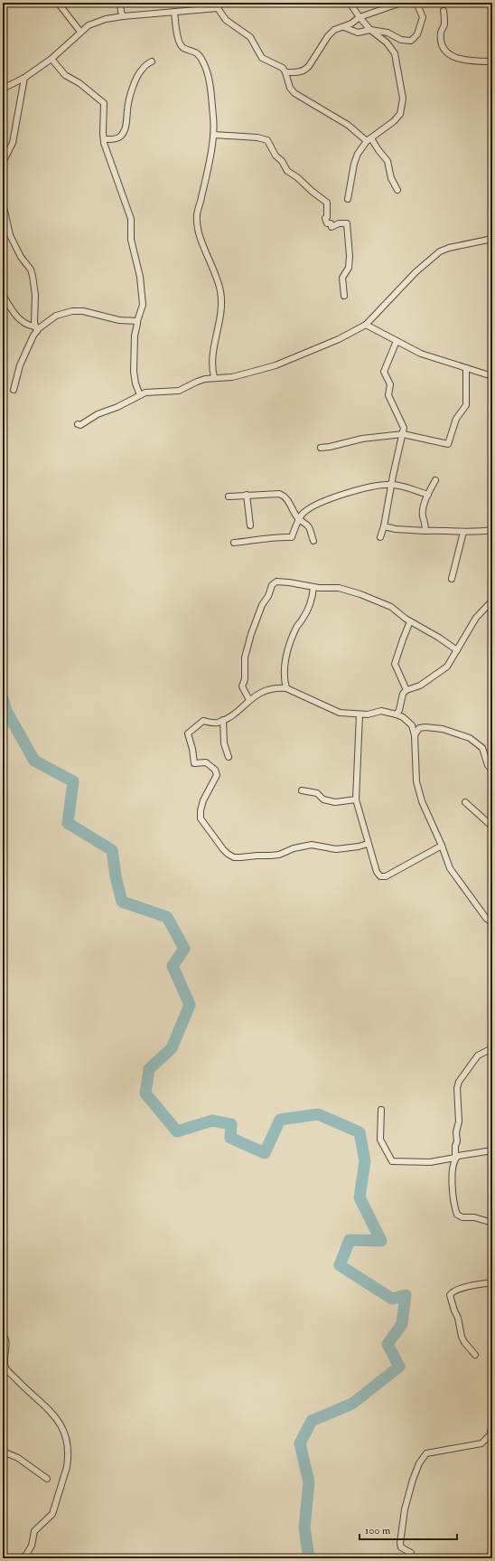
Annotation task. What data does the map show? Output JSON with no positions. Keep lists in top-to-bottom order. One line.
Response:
{"scale_bar":"100 m"}
